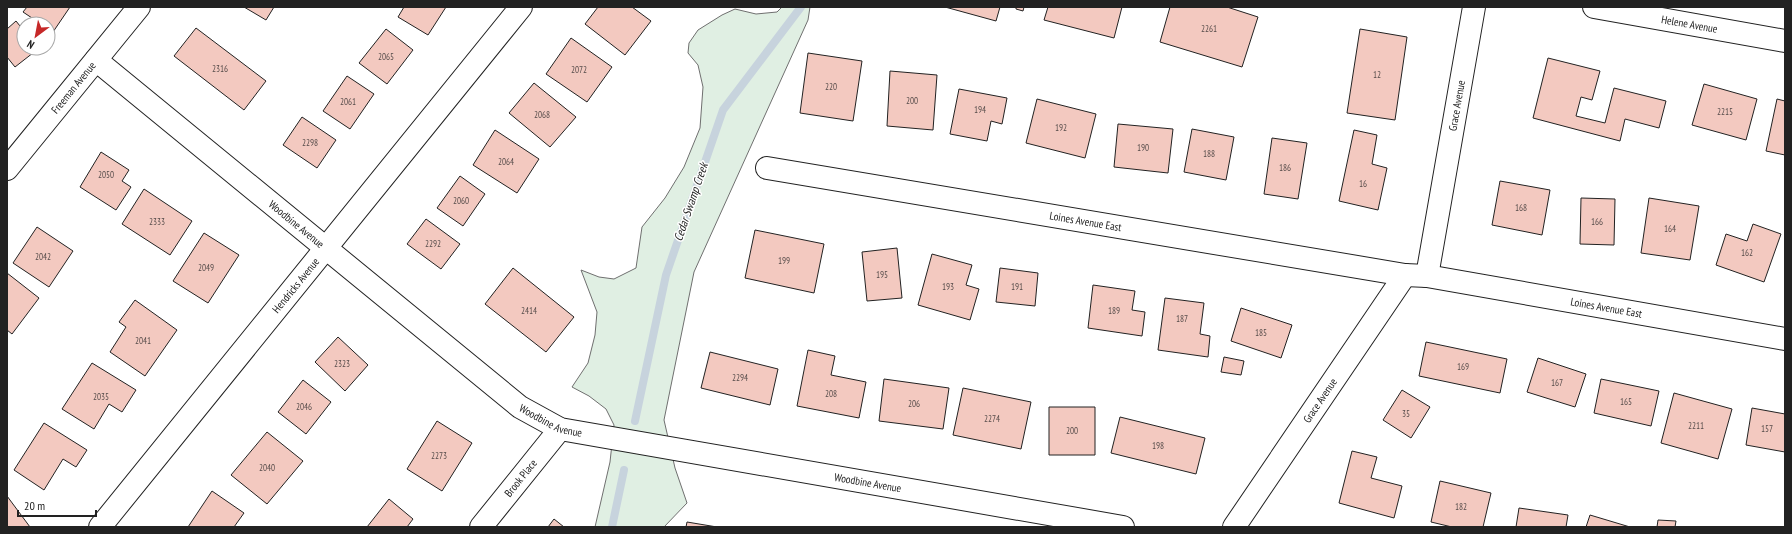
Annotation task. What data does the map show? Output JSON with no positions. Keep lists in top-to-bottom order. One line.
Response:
{"streets":{"street":["Helene Avenue","Freeman Avenue","Grace Avenue","Loines Avenue East","Woodbine Avenue","Hendricks Avenue","Brook Place"]},"crossings":[["Freeman Avenue","Woodbine Avenue"],["Grace Avenue","Loines Avenue East"],["Woodbine Avenue","Hendricks Avenue"],["Woodbine Avenue","Brook Place"]],"water":["Cedar Swamp Creek"],"house_numbers":["2261","2065","2316","2072","12","220","200","2061","194","2215","2068","192","2298","190","188","2064","186","2050","16","2060","168","2333","166","164","2292","162","2042","199","2049","195","193","191","2414","189","187","185","2041","2323","169","2294","167","208","2035","165","206","2046","35","2274","2211","157","200","198","2273","2040","182"],"scale_bar":"20 m","north":"bottom left"}
